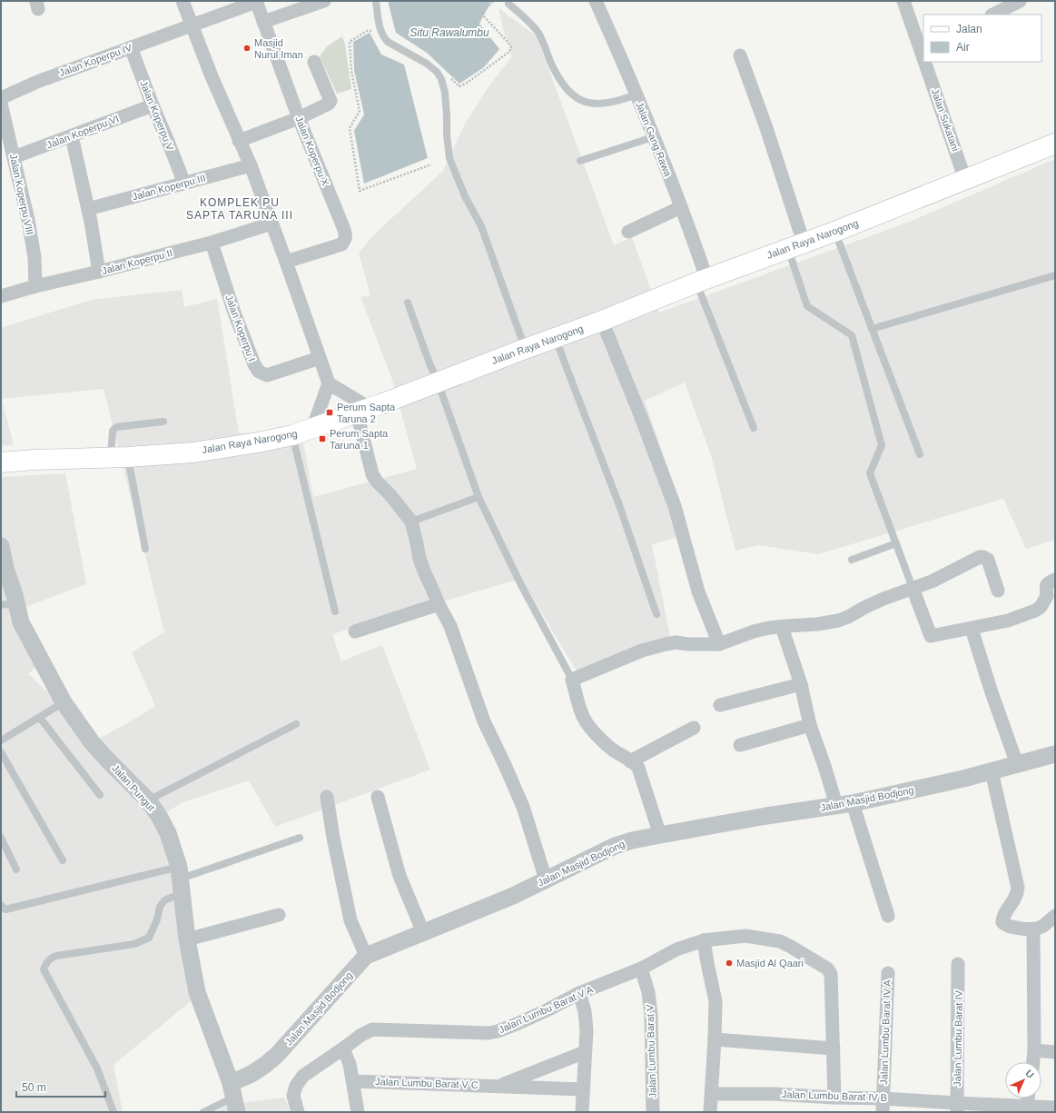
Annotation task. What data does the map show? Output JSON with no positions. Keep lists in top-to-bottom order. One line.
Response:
{"streets":{"main road":["Jalan Raya Narogong"],"street":["Jalan Koperpu IV","Jalan Koperpu V","Jalan Sukatani","Jalan Koperpu VI","Jalan Gang Rawa","Jalan Koperpu X","Jalan Koperpu III","Jalan Koperpu VIII","Jalan Koperpu II","Jalan Koperpu I","Jalan Pungut","Jalan Masjid Bodjong","Jalan Lumbu Barat V A","Jalan Lumbu Barat IV A","Jalan Lumbu Barat IV","Jalan Lumbu Barat V","Jalan Lumbu Barat V C","Jalan Lumbu Barat IV B"]},"crossings":[["Jalan Koperpu IV","Jalan Koperpu V"],["Jalan Koperpu IV","Jalan Koperpu X"],["Jalan Koperpu V","Jalan Koperpu VI"],["Jalan Koperpu V","Jalan Koperpu III"],["Jalan Sukatani","Jalan Raya Narogong"],["Jalan Koperpu VI","Jalan Koperpu VIII"],["Jalan Gang Rawa","Jalan Raya Narogong"],["Jalan Koperpu VIII","Jalan Koperpu II"],["Jalan Koperpu II","Jalan Koperpu I"],["Jalan Pungut","Jalan Masjid Bodjong"],["Jalan Lumbu Barat V A","Jalan Lumbu Barat V"],["Jalan Lumbu Barat IV A","Jalan Lumbu Barat IV B"],["Jalan Lumbu Barat IV","Jalan Lumbu Barat IV B"]],"districts":["KOMPLEK PU SAPTA TARUNA III"],"water":["Situ Rawalumbu"],"places":{"other":["Masjid Nurul Iman","Masjid Al Qaari"],"transit":["Perum Sapta Taruna 2","Perum Sapta Taruna 1"]},"legend":["Jalan","Air"],"scale_bar":"50 m","north":"top right"}
